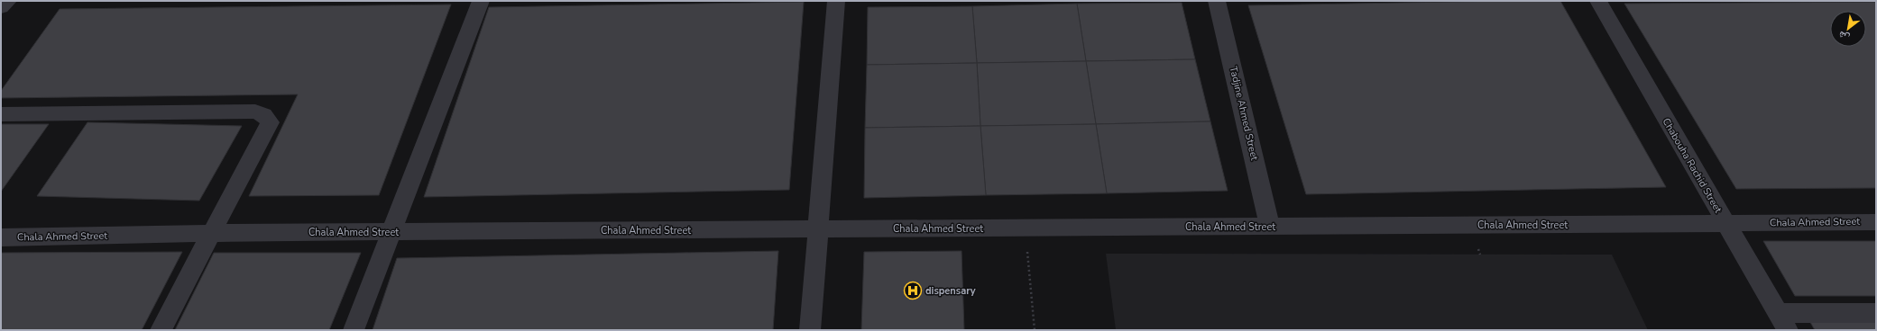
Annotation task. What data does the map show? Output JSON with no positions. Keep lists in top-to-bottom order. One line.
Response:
{"streets":{"street":["Tadjine Ahmed Street","Chabouha Rachid Street","Chala Ahmed Street"]},"crossings":[["Tadjine Ahmed Street","Chala Ahmed Street"],["Chabouha Rachid Street","Chala Ahmed Street"]],"places":{"hospital":["dispensary"]},"north":"bottom left"}
